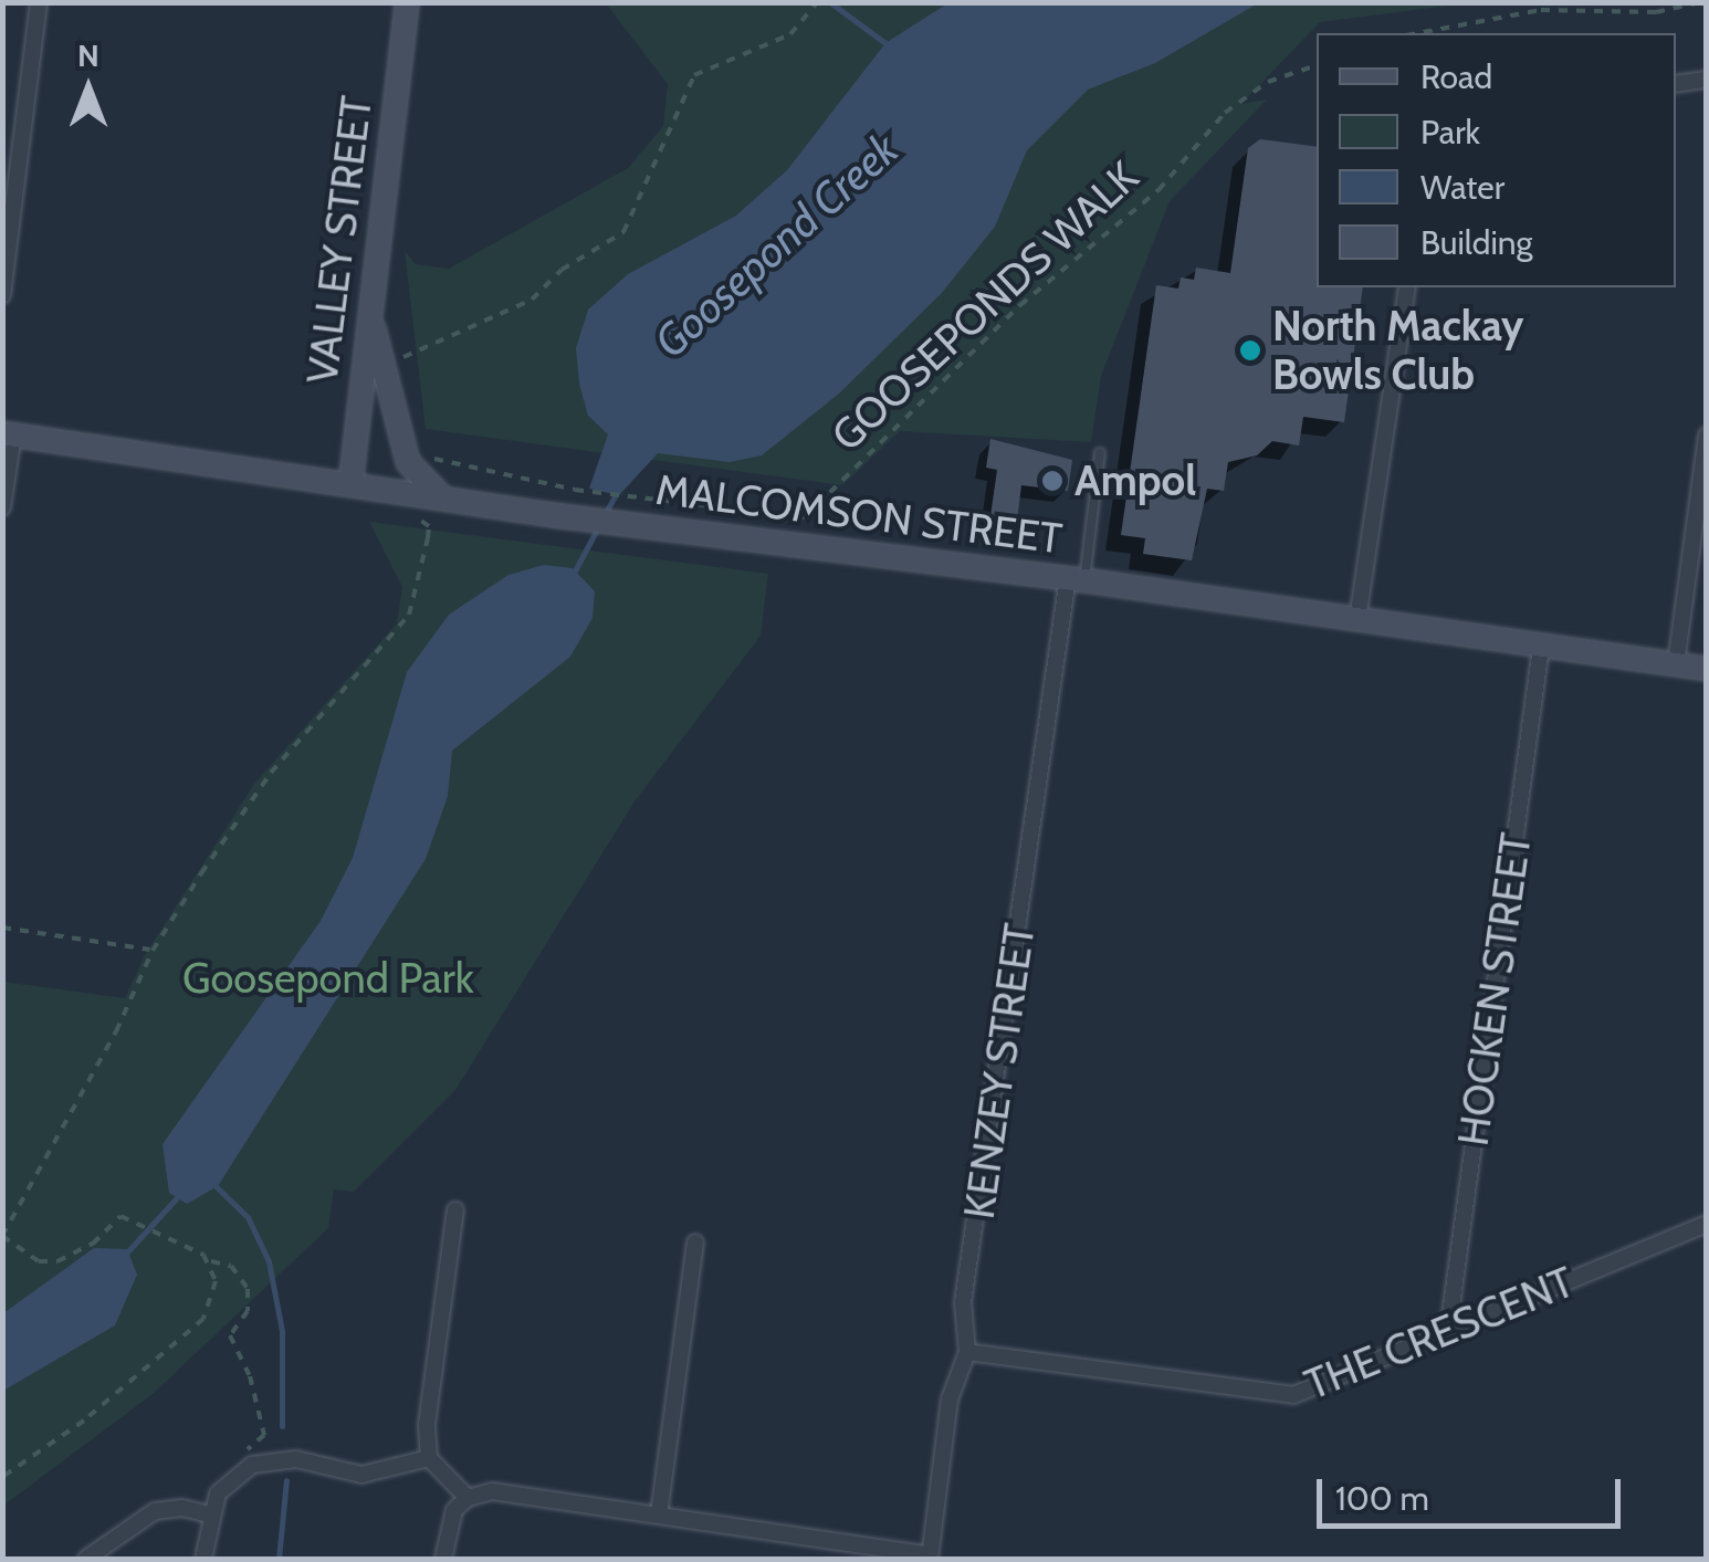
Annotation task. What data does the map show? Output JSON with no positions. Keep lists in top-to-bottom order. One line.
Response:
{"streets":{"main road":["VALLEY STREET","MALCOMSON STREET"],"street":["HOCKEN STREET","KENZEY STREET","THE CRESCENT"],"path":["GOOSEPONDS WALK"]},"crossings":[["VALLEY STREET","MALCOMSON STREET"],["MALCOMSON STREET","HOCKEN STREET"],["MALCOMSON STREET","KENZEY STREET"],["HOCKEN STREET","THE CRESCENT"],["KENZEY STREET","THE CRESCENT"]],"water":["Goosepond Creek"],"parks":["Goosepond Park"],"places":["North Mackay Bowls Club","Ampol"],"legend":["Road","Park","Water","Building"],"scale_bar":"100 m","north":"top"}
